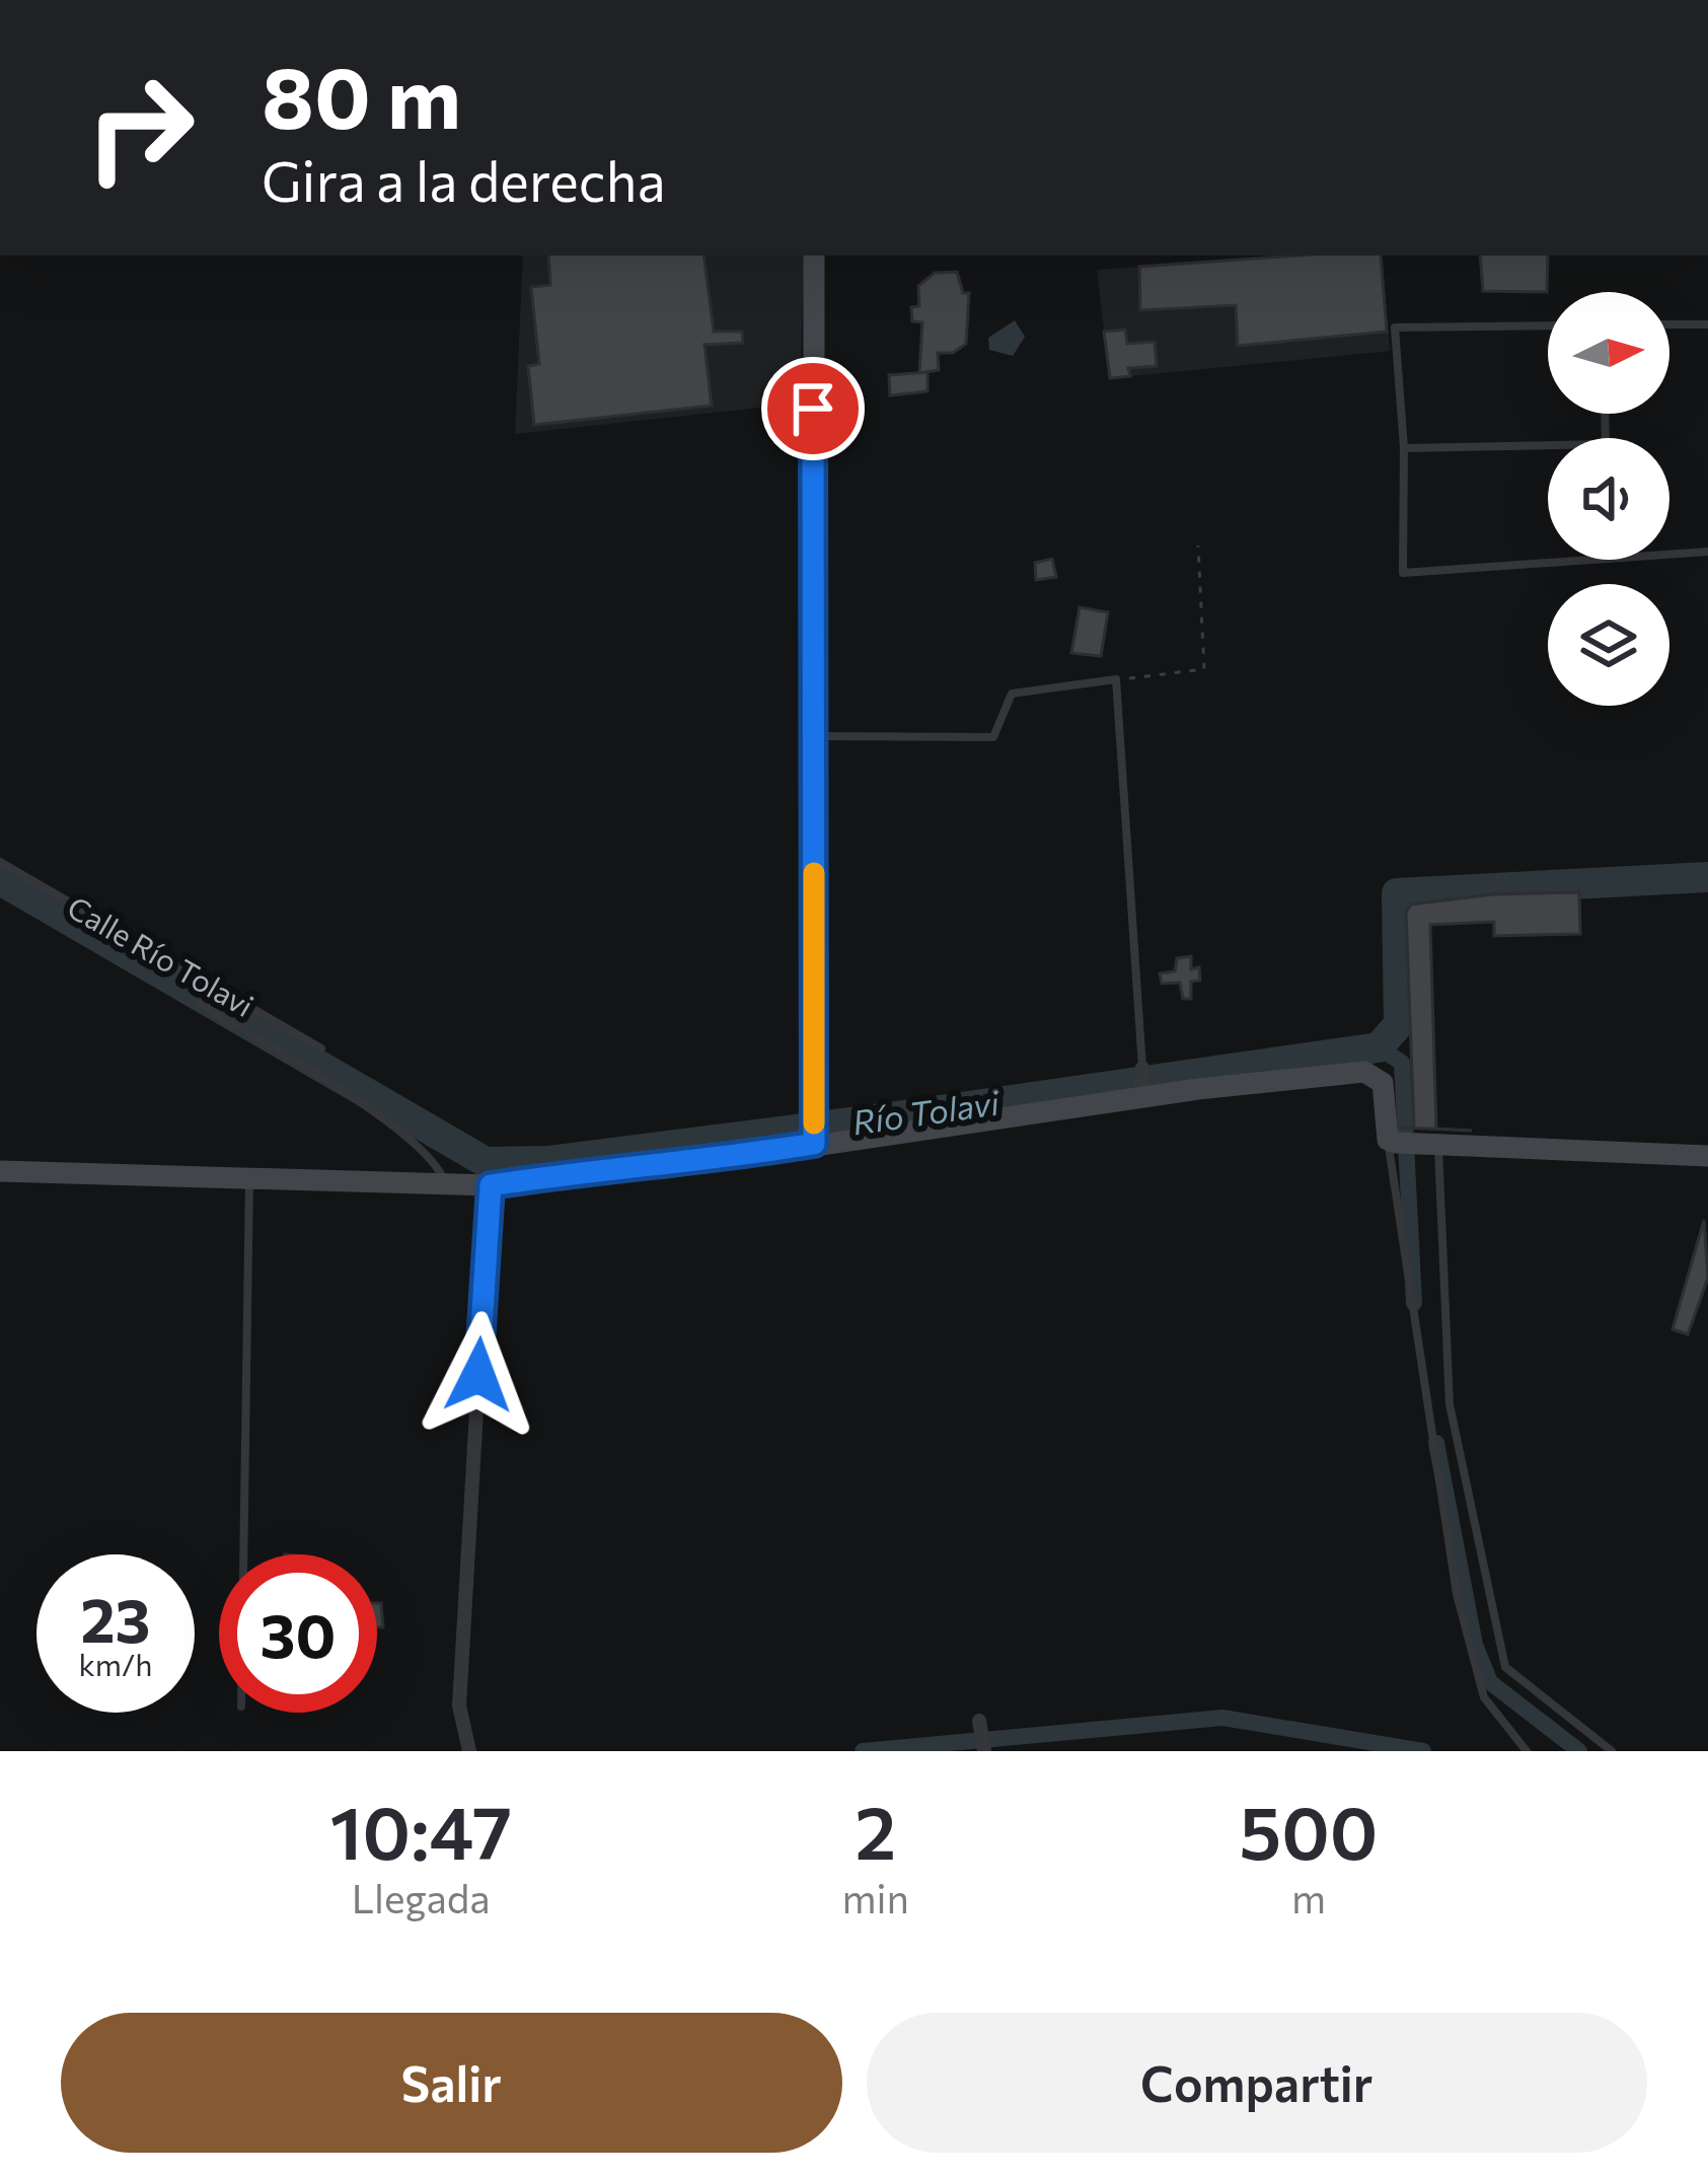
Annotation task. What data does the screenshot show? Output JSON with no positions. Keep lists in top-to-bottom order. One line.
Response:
{"streets":{"lane":["Calle Río Tolavi"]},"water":["Río Tolavi"],"north":"right","page":{"turn":["80 m","Gira a la derecha"],"speed":"23 km/h","limit":"30","eta":["10:47","Llegada","2","min","500","m"],"buttons":["Salir","Compartir"]}}
